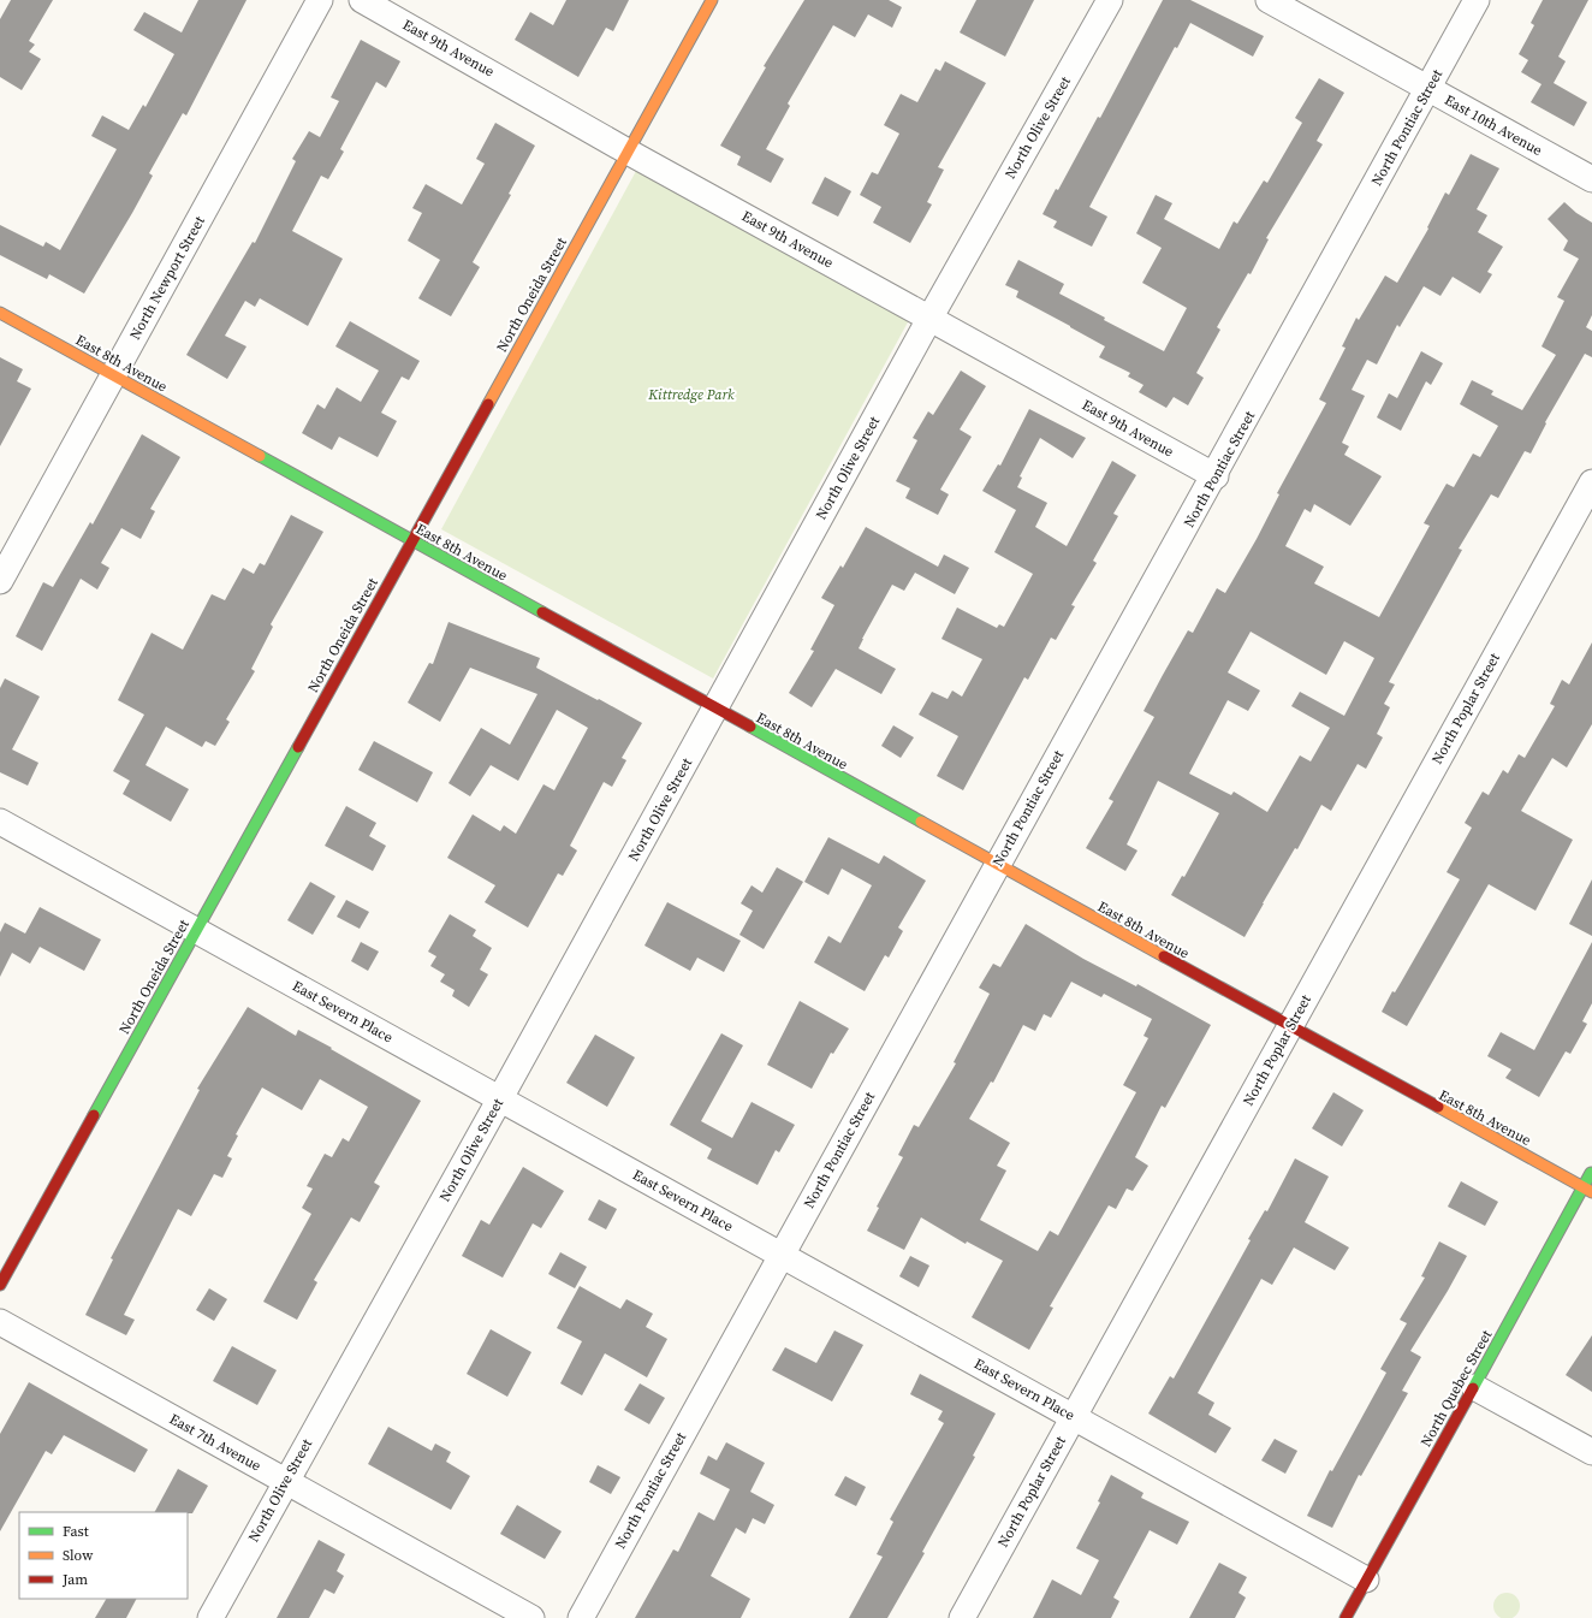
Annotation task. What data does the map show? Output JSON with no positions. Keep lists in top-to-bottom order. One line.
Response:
{"streets":{"street":["East 9th Avenue","East 10th Avenue","North Olive Street","North Pontiac Street","North Newport Street","North Oneida Street","East 8th Avenue","North Poplar Street","East Severn Place","North Quebec Street","East 7th Avenue"]},"crossings":[["East 9th Avenue","North Olive Street"],["East 9th Avenue","North Pontiac Street"],["East 9th Avenue","North Oneida Street"],["East 10th Avenue","North Pontiac Street"],["North Olive Street","East 8th Avenue"],["North Olive Street","East Severn Place"],["North Olive Street","East 7th Avenue"],["North Pontiac Street","East 8th Avenue"],["North Pontiac Street","East Severn Place"],["North Newport Street","East 8th Avenue"],["North Oneida Street","East 8th Avenue"],["North Oneida Street","East Severn Place"],["East 8th Avenue","North Poplar Street"],["East 8th Avenue","North Quebec Street"],["North Poplar Street","East Severn Place"],["East Severn Place","North Quebec Street"]],"parks":["Kittredge Park"],"legend":["Fast","Slow","Jam"]}
